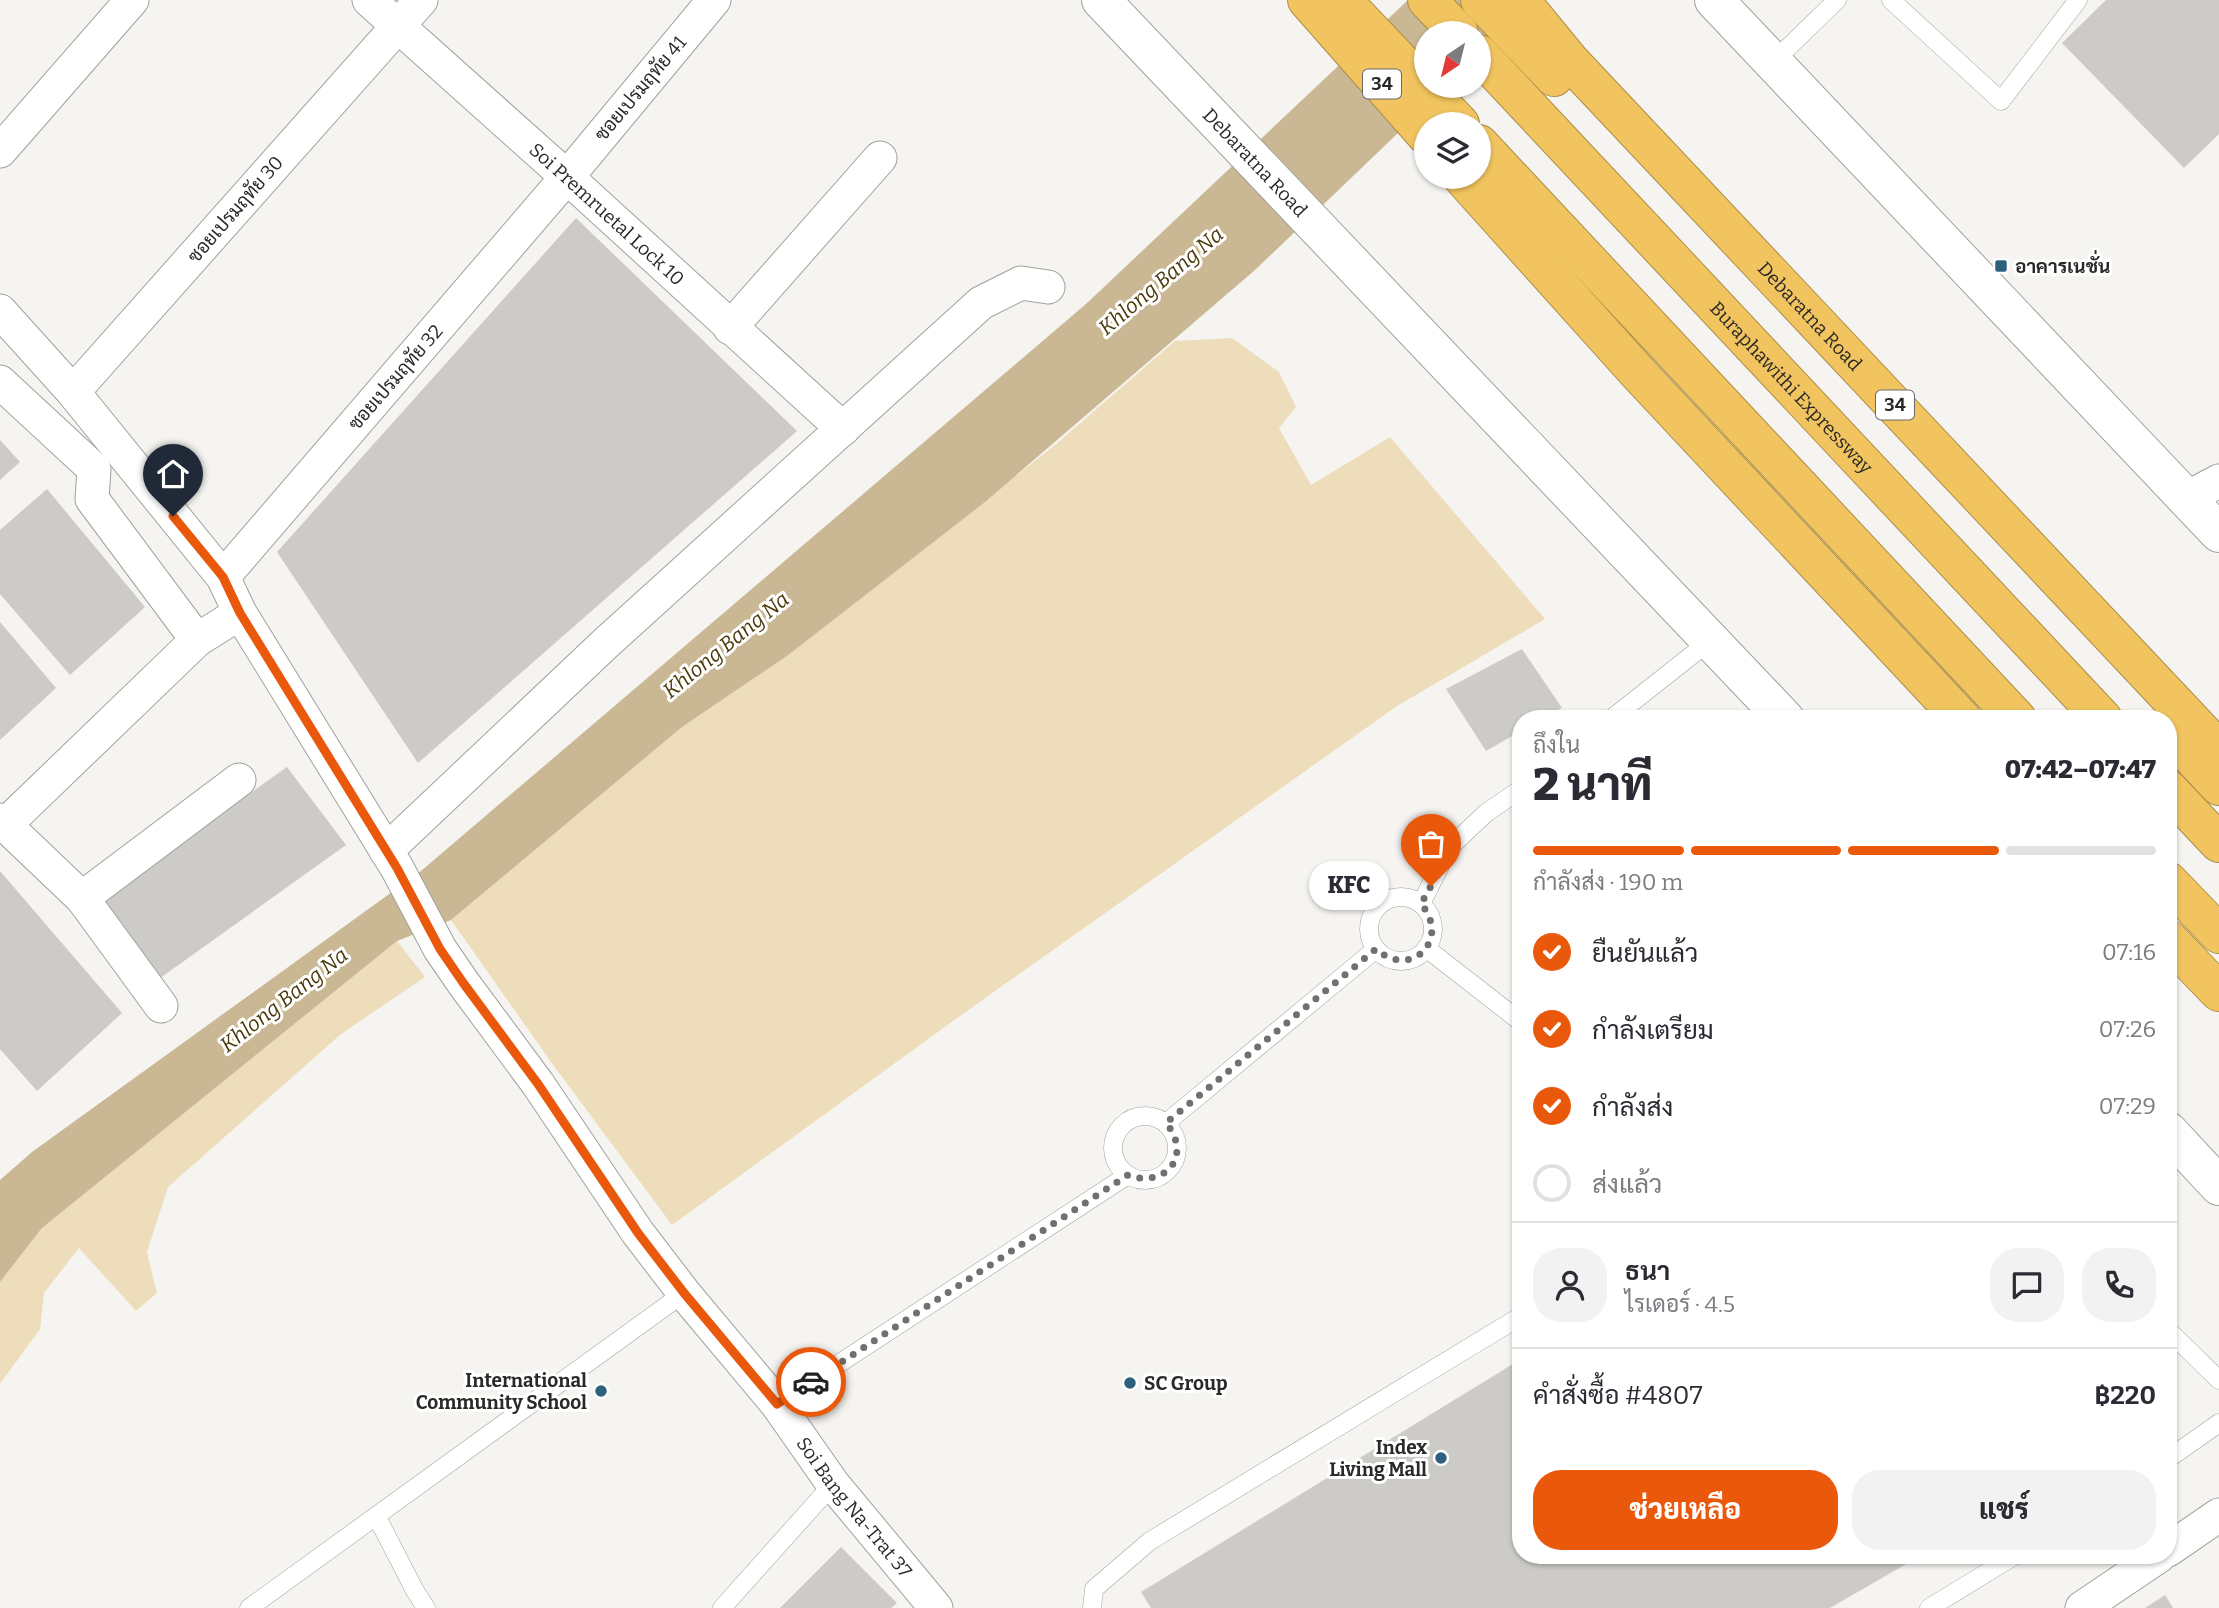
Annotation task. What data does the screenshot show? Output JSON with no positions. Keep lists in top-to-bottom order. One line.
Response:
{"streets":{"highway":["34","Debaratna Road","Buraphawithi Expressway"],"street":["ซอยเปรมฤทัย 41","ซอยเปรมฤทัย 30","Soi Premruetal Lock 10","ซอยเปรมฤทัย 32","Soi Bang Na-Trat 37"]},"crossings":[["ซอยเปรมฤทัย 41","Soi Premruetal Lock 10"],["ซอยเปรมฤทัย 41","ซอยเปรมฤทัย 32"],["ซอยเปรมฤทัย 30","Soi Premruetal Lock 10"],["ซอยเปรมฤทัย 30","Soi Bang Na-Trat 37"],["Soi Premruetal Lock 10","ซอยเปรมฤทัย 32"],["ซอยเปรมฤทัย 32","Soi Bang Na-Trat 37"]],"water":["Khlong Bang Na"],"places":{"transit":["อาคารเนชั่น"],"other":["KFC","SC Group","International Community School","Index Living Mall"]},"north":"bottom left","page":{"heading":["2 นาที","ถึงใน","07:42–07:47"],"panel":["ธนา","ไรเดอร์ · 4.5","คำสั่งซื้อ #4807","฿220"],"bar":"กำลังส่ง · 190 m","bubble":"KFC","list":[["ยืนยันแล้ว","07:16"],["กำลังเตรียม","07:26"],["กำลังส่ง","07:29"],"ส่งแล้ว"],"buttons":["ช่วยเหลือ","แชร์"]}}
